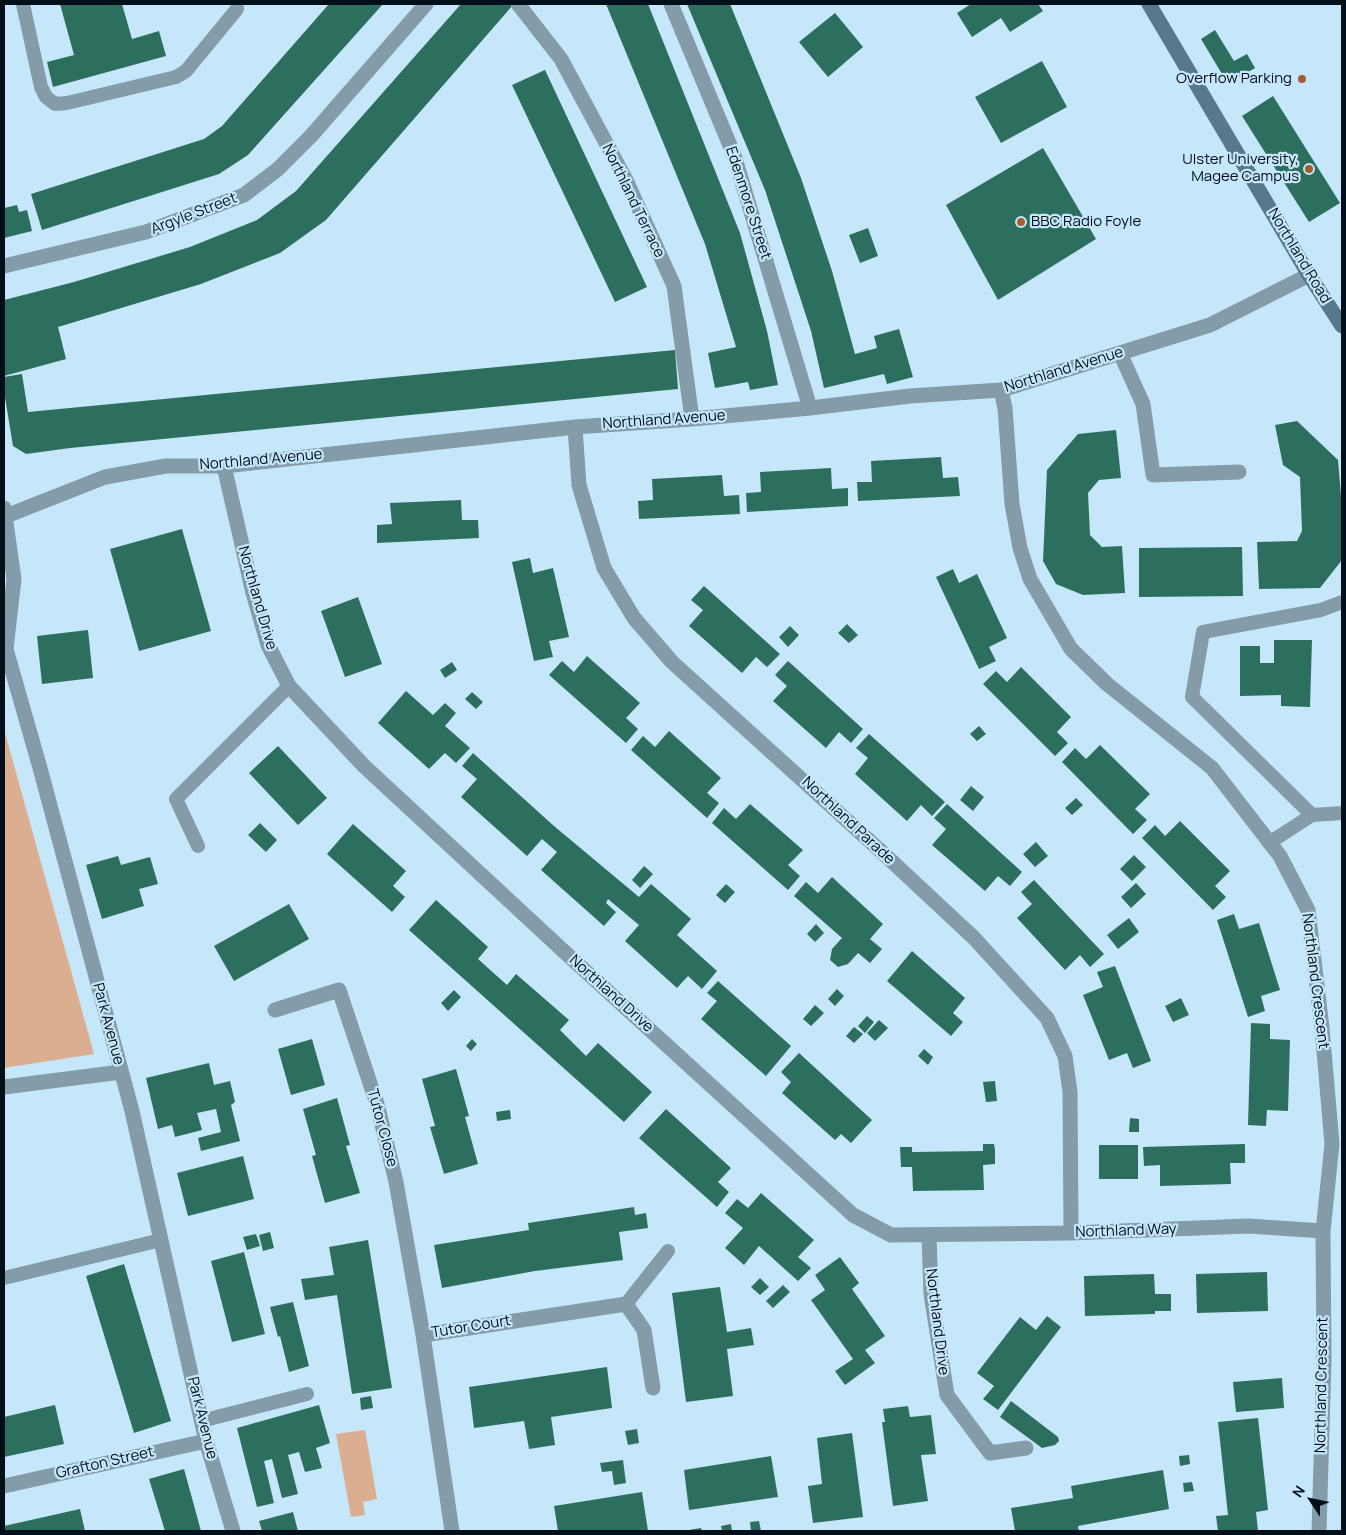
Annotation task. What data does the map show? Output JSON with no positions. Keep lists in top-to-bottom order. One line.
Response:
{"streets":{"main road":["Northland Road"],"street":["Northland Terrace","Edenmore Street","Argyle Street","Northland Avenue","Northland Drive","Northland Parade","Northland Crescent","Park Avenue","Tutor Close","Northland Way","Tutor Court","Grafton Street"]},"crossings":[["Northland Terrace","Northland Avenue"],["Edenmore Street","Northland Avenue"],["Northland Road","Northland Avenue"],["Northland Avenue","Northland Drive"],["Northland Avenue","Northland Parade"],["Northland Avenue","Northland Crescent"],["Northland Avenue","Park Avenue"],["Northland Drive","Northland Way"],["Northland Parade","Northland Way"],["Northland Crescent","Northland Way"],["Park Avenue","Grafton Street"],["Tutor Close","Tutor Court"]],"places":["Overflow Parking","Ulster University, Magee Campus","BBC Radio Foyle"],"north":"top left"}
